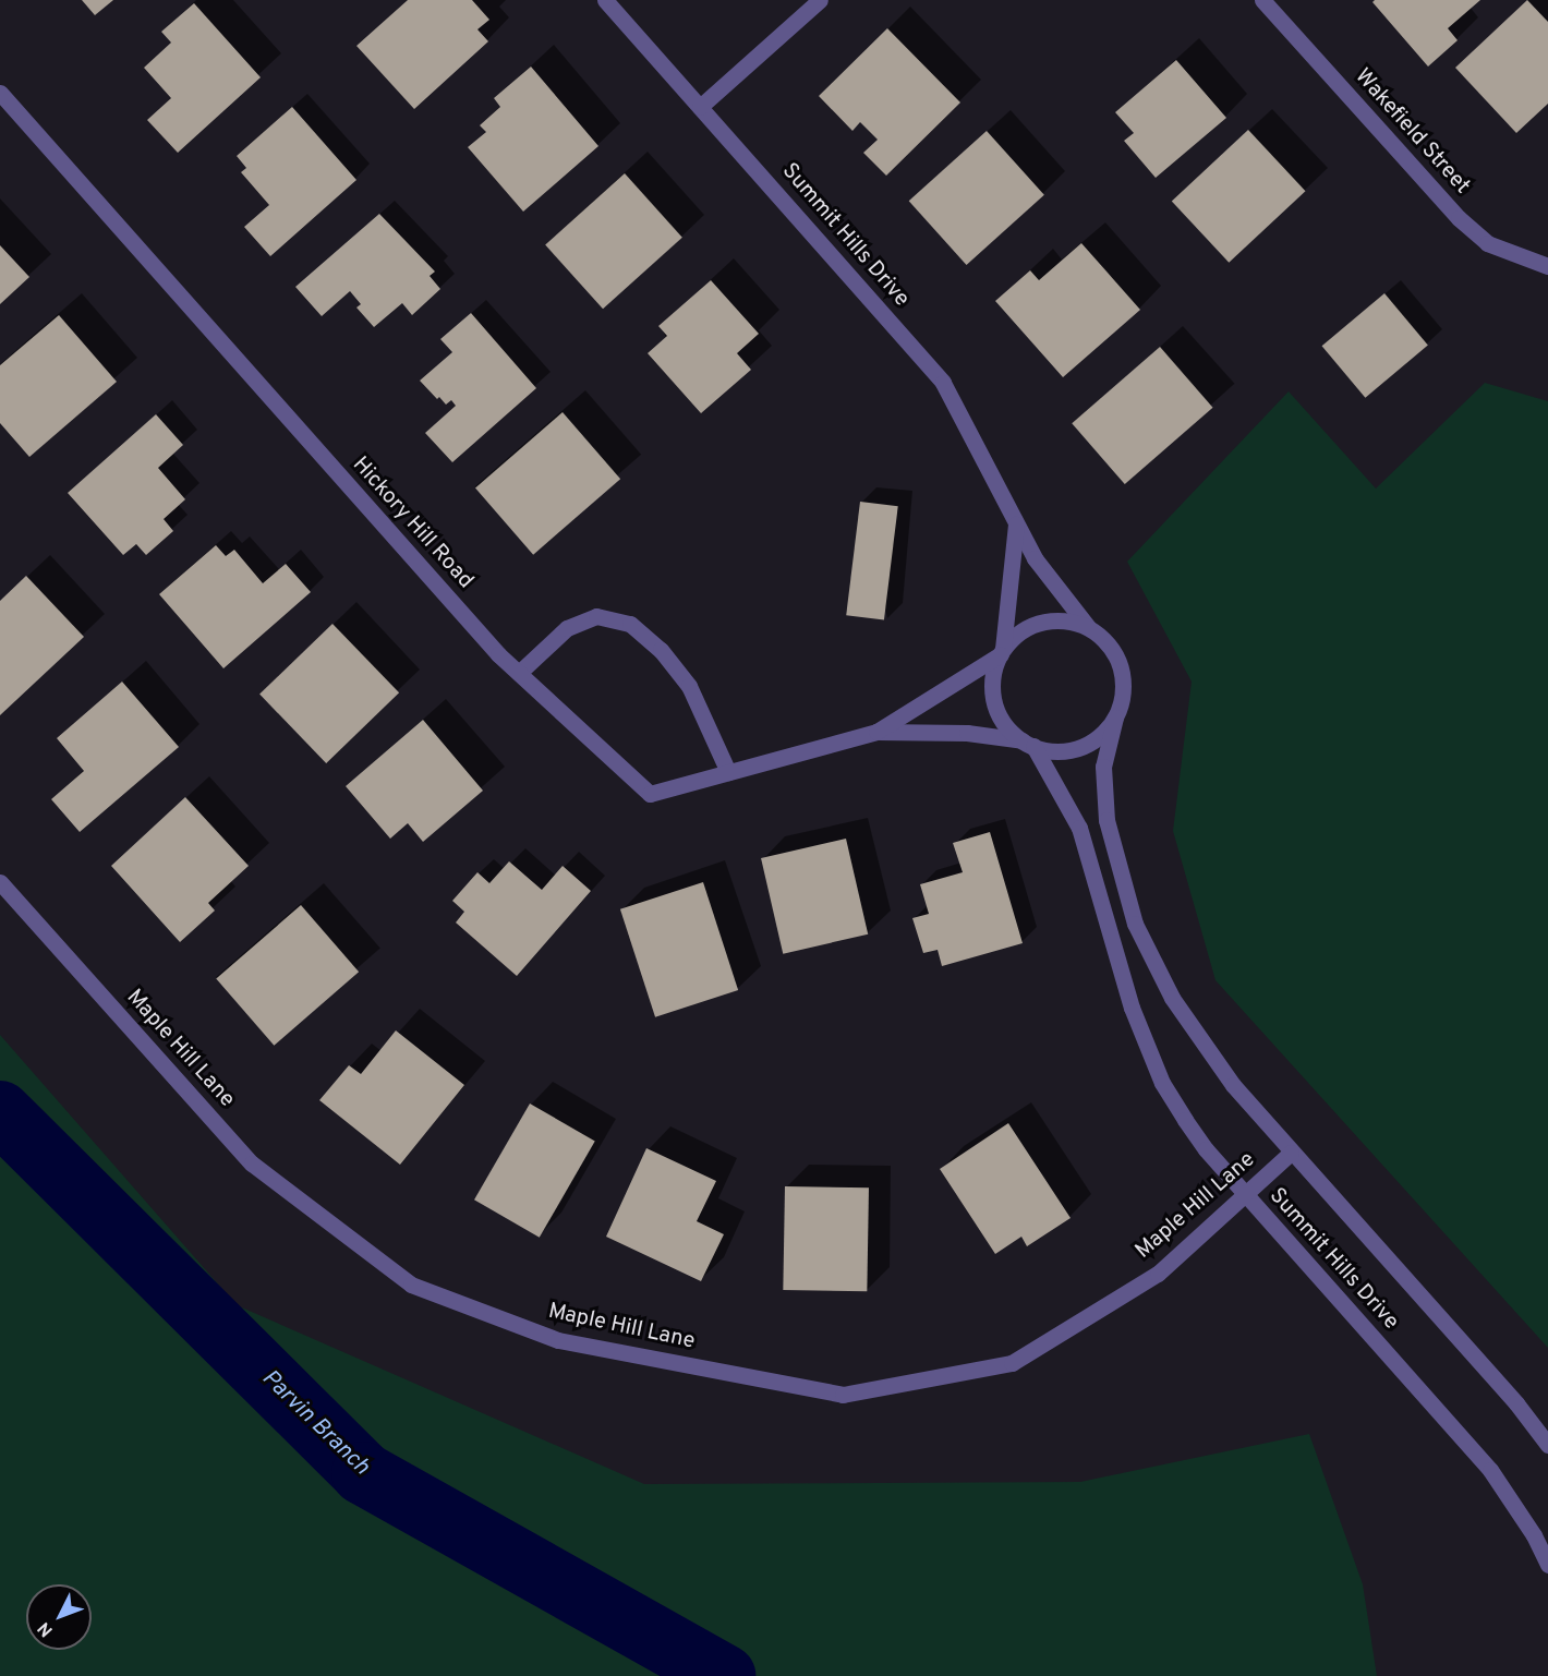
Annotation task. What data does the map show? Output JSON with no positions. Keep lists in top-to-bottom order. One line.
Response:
{"streets":{"street":["Wakefield Street","Summit Hills Drive","Hickory Hill Road","Maple Hill Lane"]},"crossings":[["Summit Hills Drive","Hickory Hill Road"],["Summit Hills Drive","Maple Hill Lane"]],"water":["Parvin Branch"],"north":"bottom left"}
